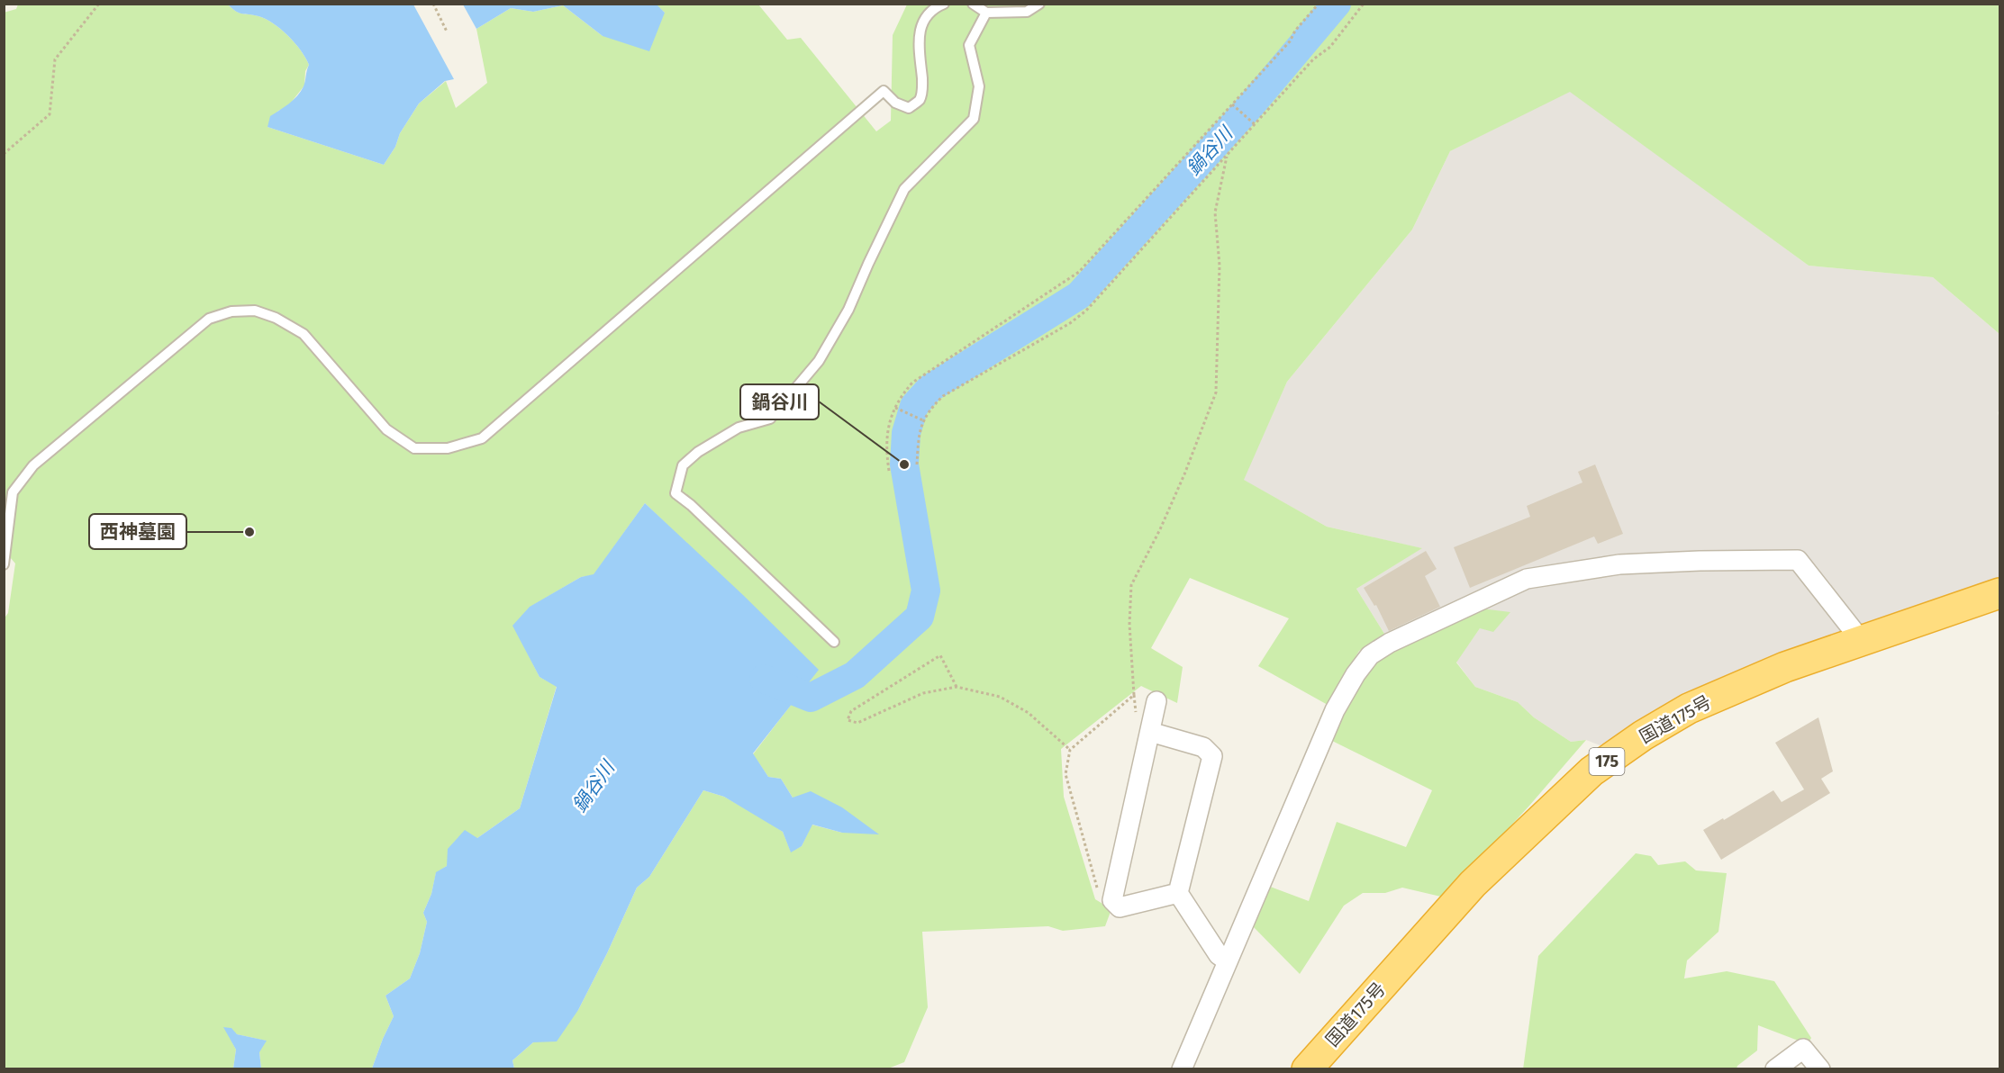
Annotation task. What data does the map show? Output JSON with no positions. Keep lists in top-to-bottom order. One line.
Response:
{"streets":{"highway":["国道175号","175"]},"water":["鍋谷川"],"places":["鍋谷川","西神墓園"]}
